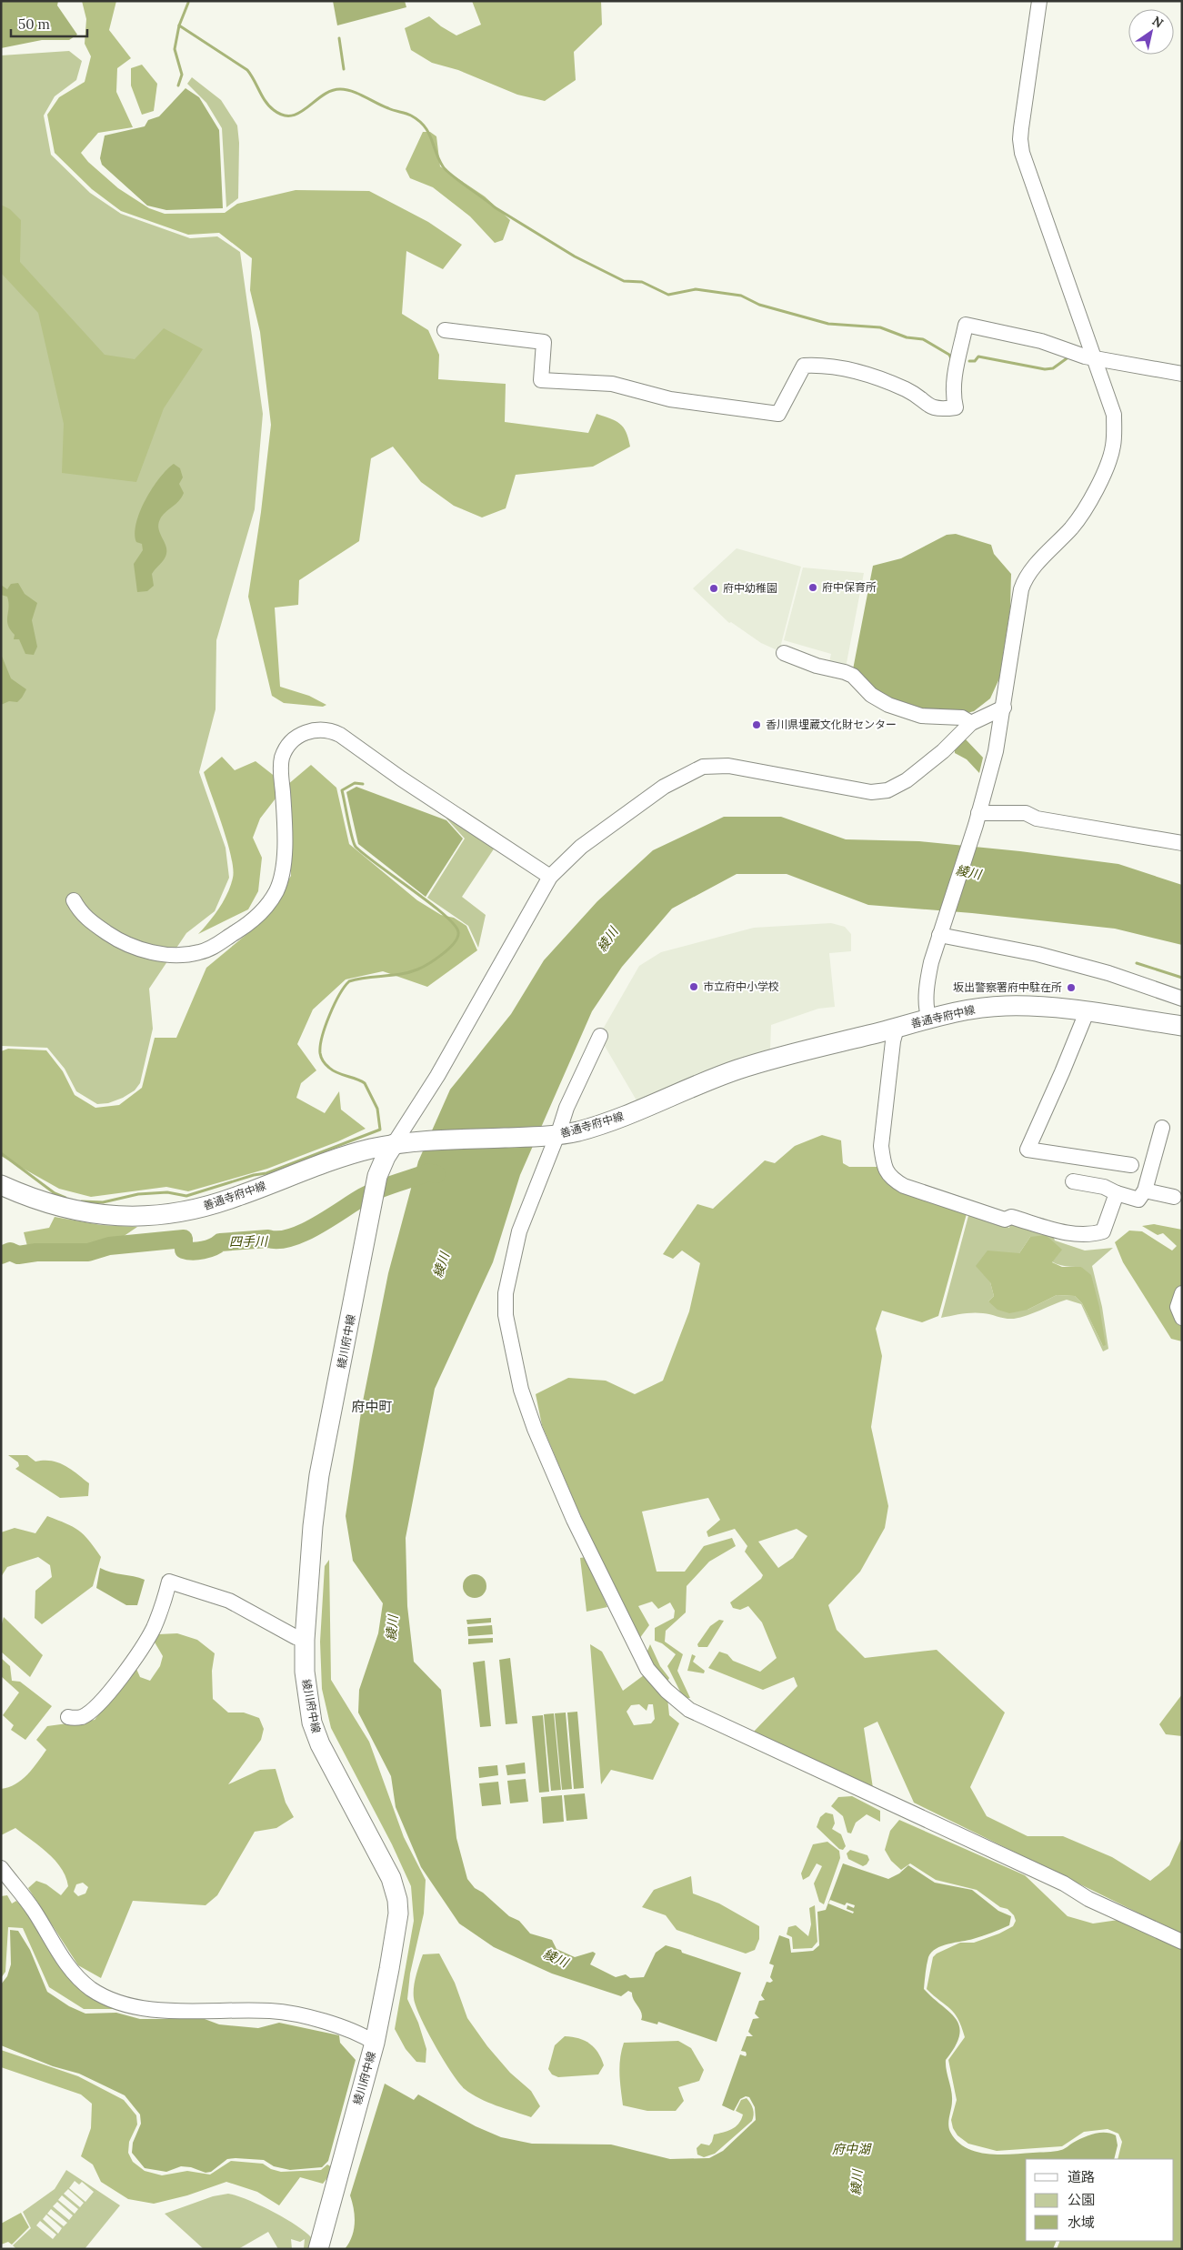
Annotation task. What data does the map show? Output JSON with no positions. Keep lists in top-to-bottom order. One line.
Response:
{"streets":{"main road":["善通寺府中線","綾川府中線"]},"crossings":[["善通寺府中線","綾川府中線"]],"districts":["府中町"],"water":["綾川","四手川","府中湖"],"places":["府中保育所","府中幼稚園","香川県埋蔵文化財センター","市立府中小学校","坂出警察署府中駐在所"],"legend":["道路","公園","水域"],"scale_bar":"50 m","north":"top right"}
